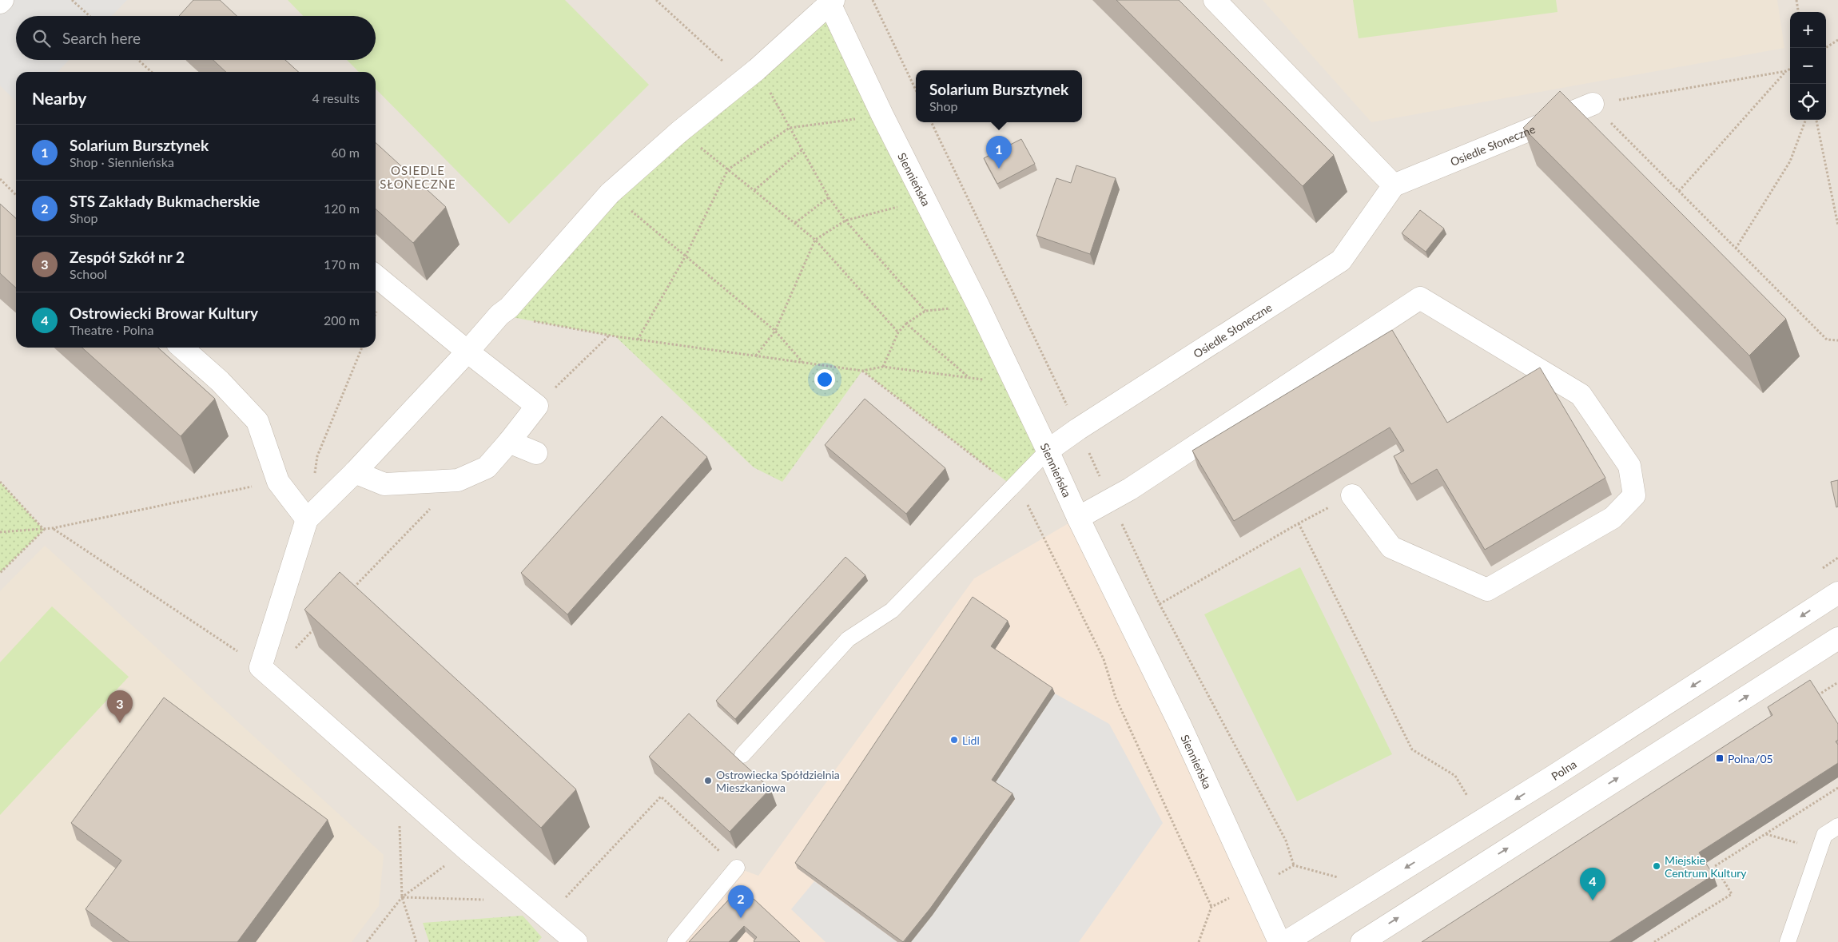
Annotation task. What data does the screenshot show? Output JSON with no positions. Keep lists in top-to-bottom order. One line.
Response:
{"streets":{"street":["Osiedle Słoneczne","Siennieńska","Polna"]},"crossings":[["Osiedle Słoneczne","Siennieńska"]],"districts":["OSIEDLE SŁONECZNE"],"places":{"other":["Lidl","Ostrowiecka Spółdzielnia Mieszkaniowa","Miejskie Centrum Kultury"],"transit":["Polna/05"]},"page":{"map_buttons":["+","−"],"search":"Search here","popup":["Solarium Bursztynek","Shop"],"heading":["Nearby","4 results"],"list":[{"mark":"1","name":"Solarium Bursztynek","note":"Shop · Siennieńska","value":"60 m"},{"mark":"2","name":"STS Zakłady Bukmacherskie","note":"Shop","value":"120 m"},{"mark":"3","name":"Zespół Szkół nr 2","note":"School","value":"170 m"},{"mark":"4","name":"Ostrowiecki Browar Kultury","note":"Theatre · Polna","value":"200 m"}],"pins":["1","3","4","2"]}}
